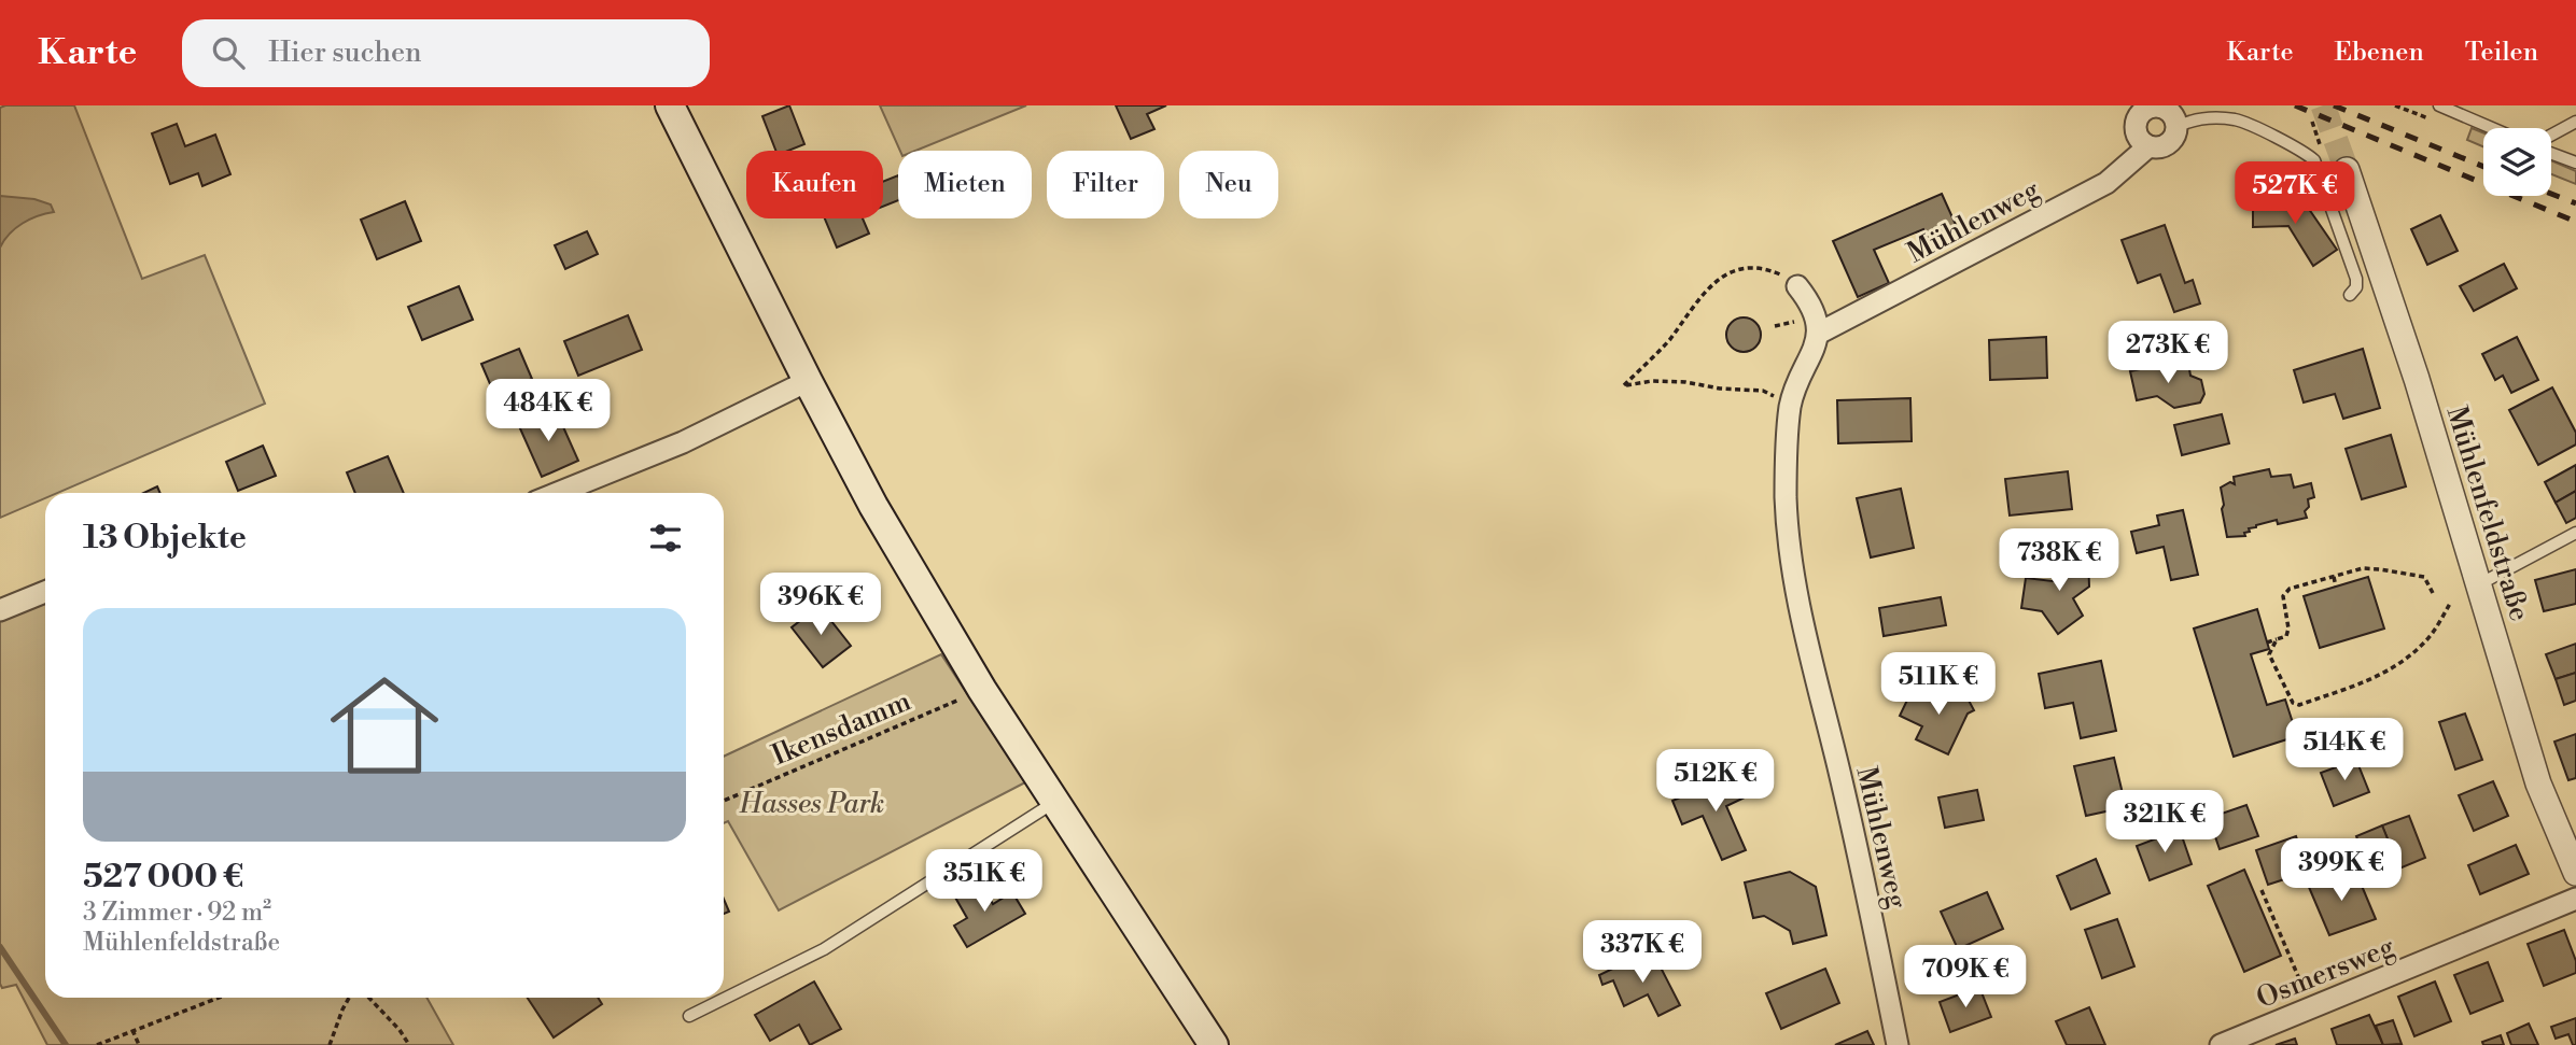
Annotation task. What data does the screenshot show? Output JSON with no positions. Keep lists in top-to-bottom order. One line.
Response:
{"streets":{"street":["Mühlenweg","Mühlenfeldstraße","Osmersweg"],"path":["Ikensdamm"]},"parks":["Hasses Park"],"page":{"header":"Karte","search":"Hier suchen","nav":["Karte","Ebenen","Teilen"],"chip":["Kaufen","Mieten","Filter","Neu"],"price":["527K €","273K €","484K €","738K €","396K €","511K €","514K €","512K €","321K €","399K €","351K €","337K €","709K €"],"heading":"13 Objekte","list":[{"name":"527 000 €","note":"3 Zimmer · 92 m² · Mühlenfeldstraße"}]}}
